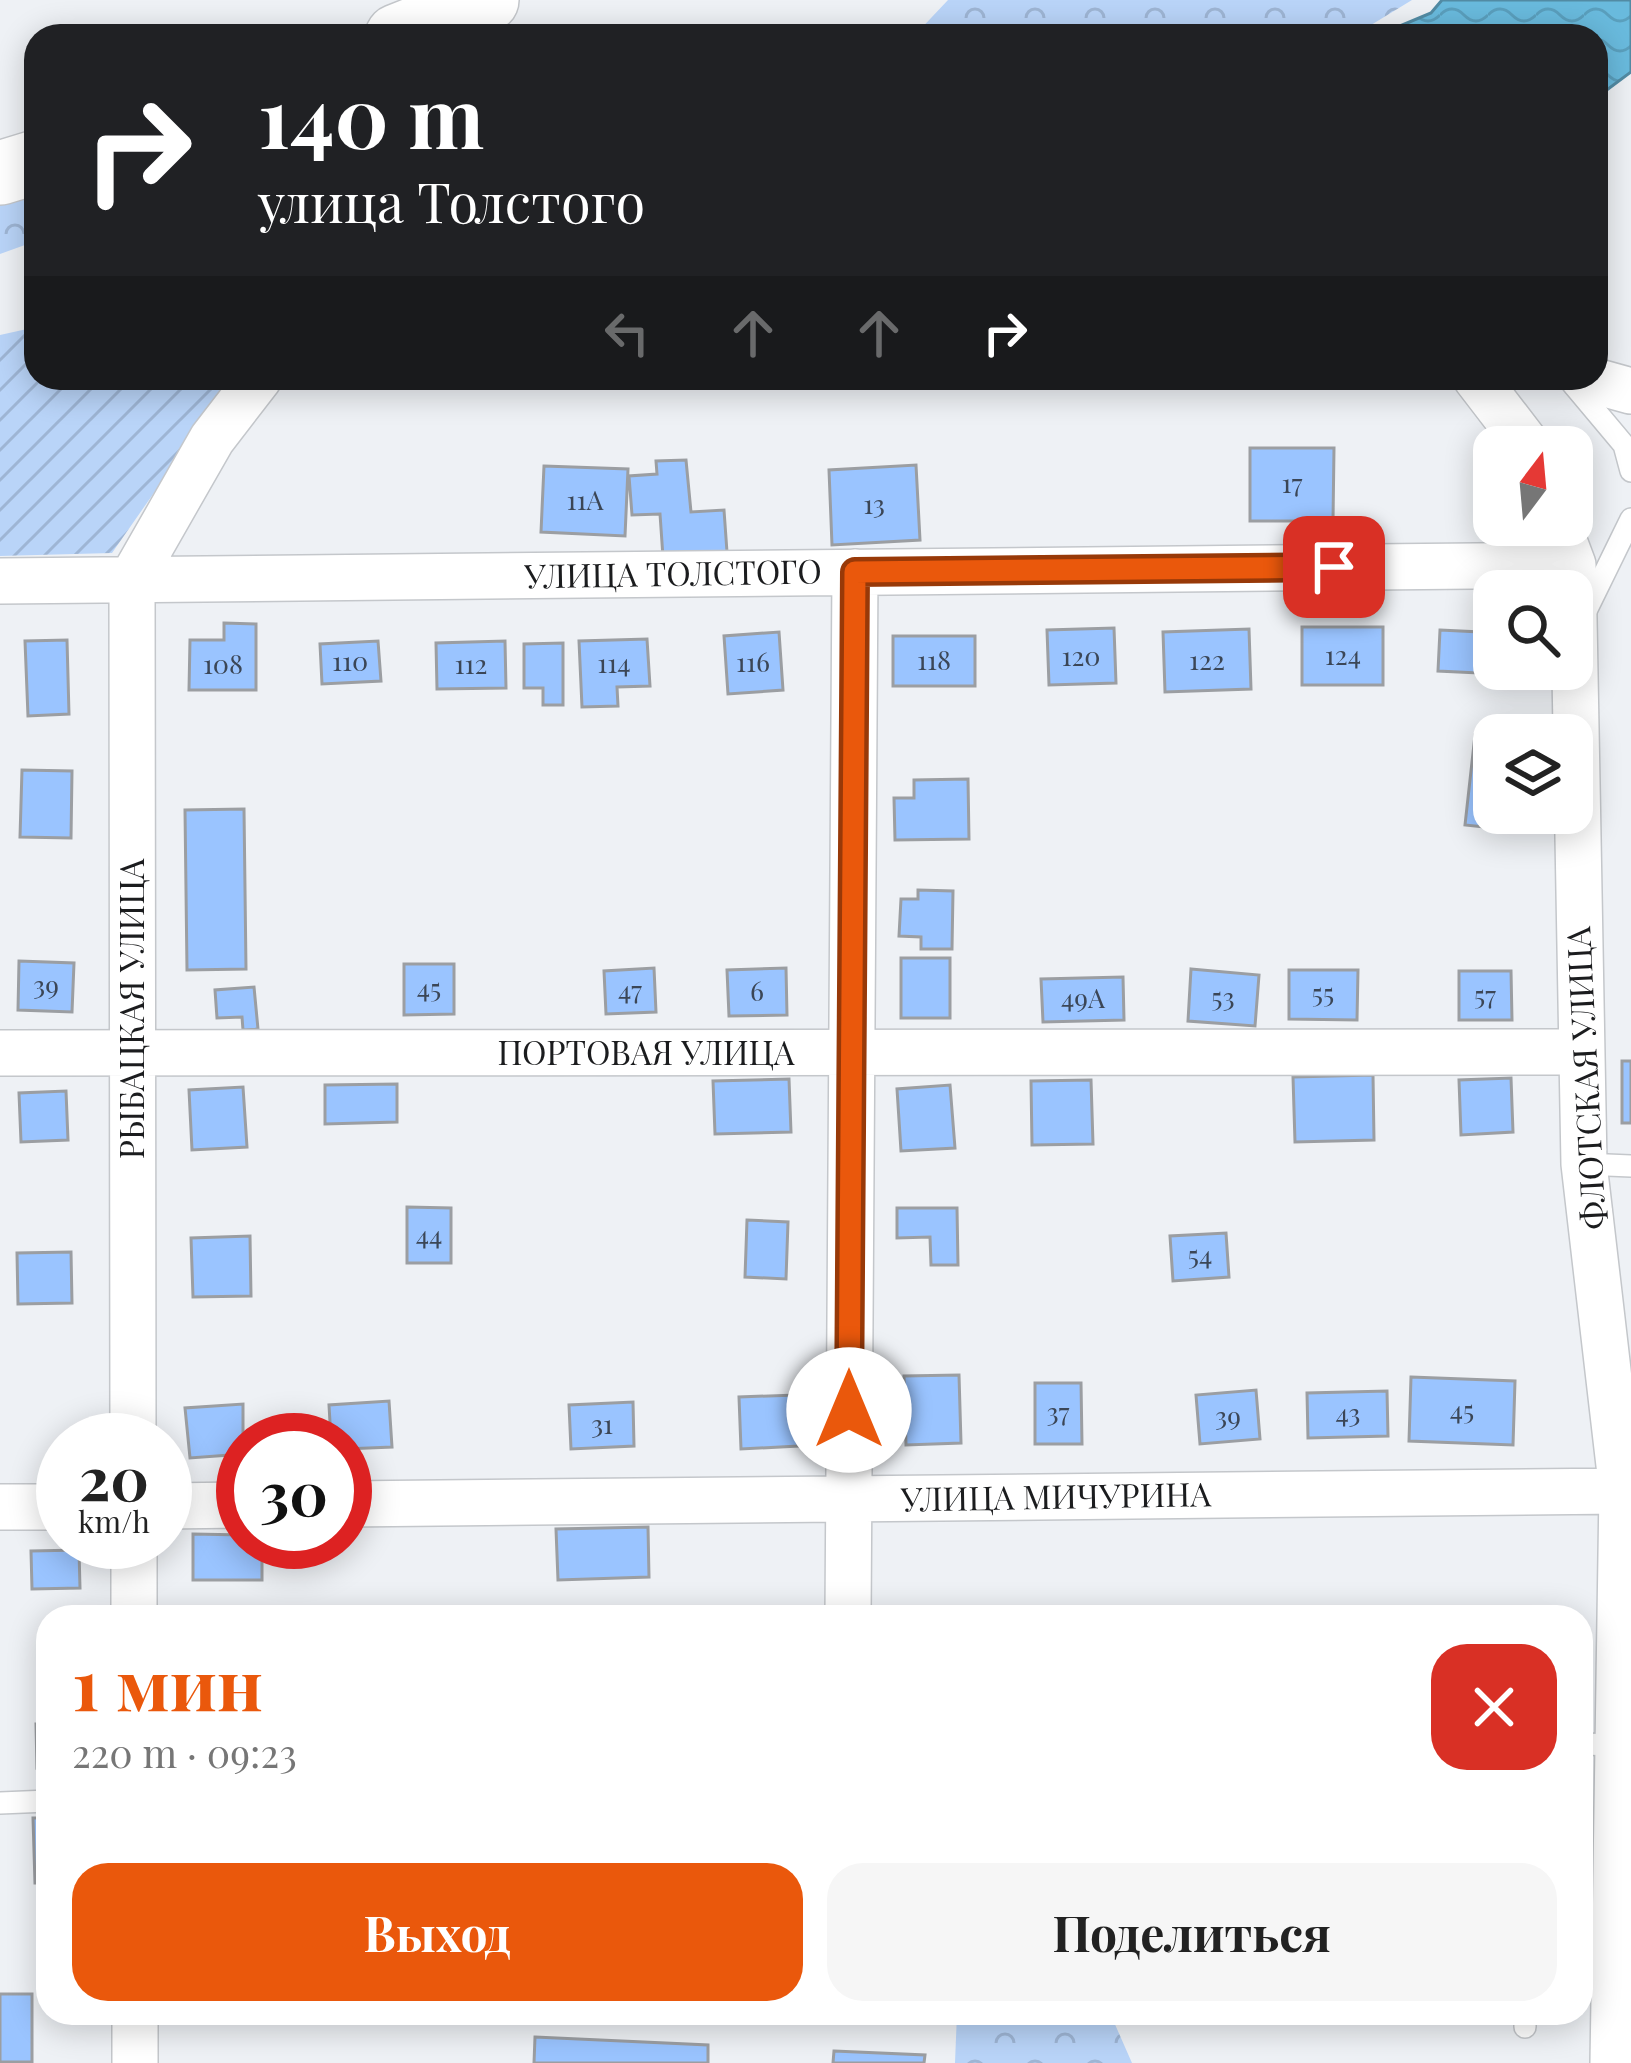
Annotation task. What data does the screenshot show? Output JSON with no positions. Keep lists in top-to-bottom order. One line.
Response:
{"streets":{"street":["УЛИЦА ТОЛСТОГО","РЫБАЦКАЯ УЛИЦА","ПОРТОВАЯ УЛИЦА","ФЛОТСКАЯ УЛИЦА","УЛИЦА МИЧУРИНА"]},"crossings":[["УЛИЦА ТОЛСТОГО","РЫБАЦКАЯ УЛИЦА"],["РЫБАЦКАЯ УЛИЦА","ПОРТОВАЯ УЛИЦА"],["ПОРТОВАЯ УЛИЦА","ФЛОТСКАЯ УЛИЦА"],["ФЛОТСКАЯ УЛИЦА","УЛИЦА МИЧУРИНА"]],"house_numbers":["17","11А","13","124","120","118","122","110","116","114","108","112","39","45","47","6","55","57","53","49А","44","54","45","37","43","39","31"],"north":"top","page":{"turn":["140 m","улица Толстого"],"speed":"20 km/h","limit":"30","heading":["1 мин","220 m · 09:23"],"buttons":["Выход","Поделиться"]}}
